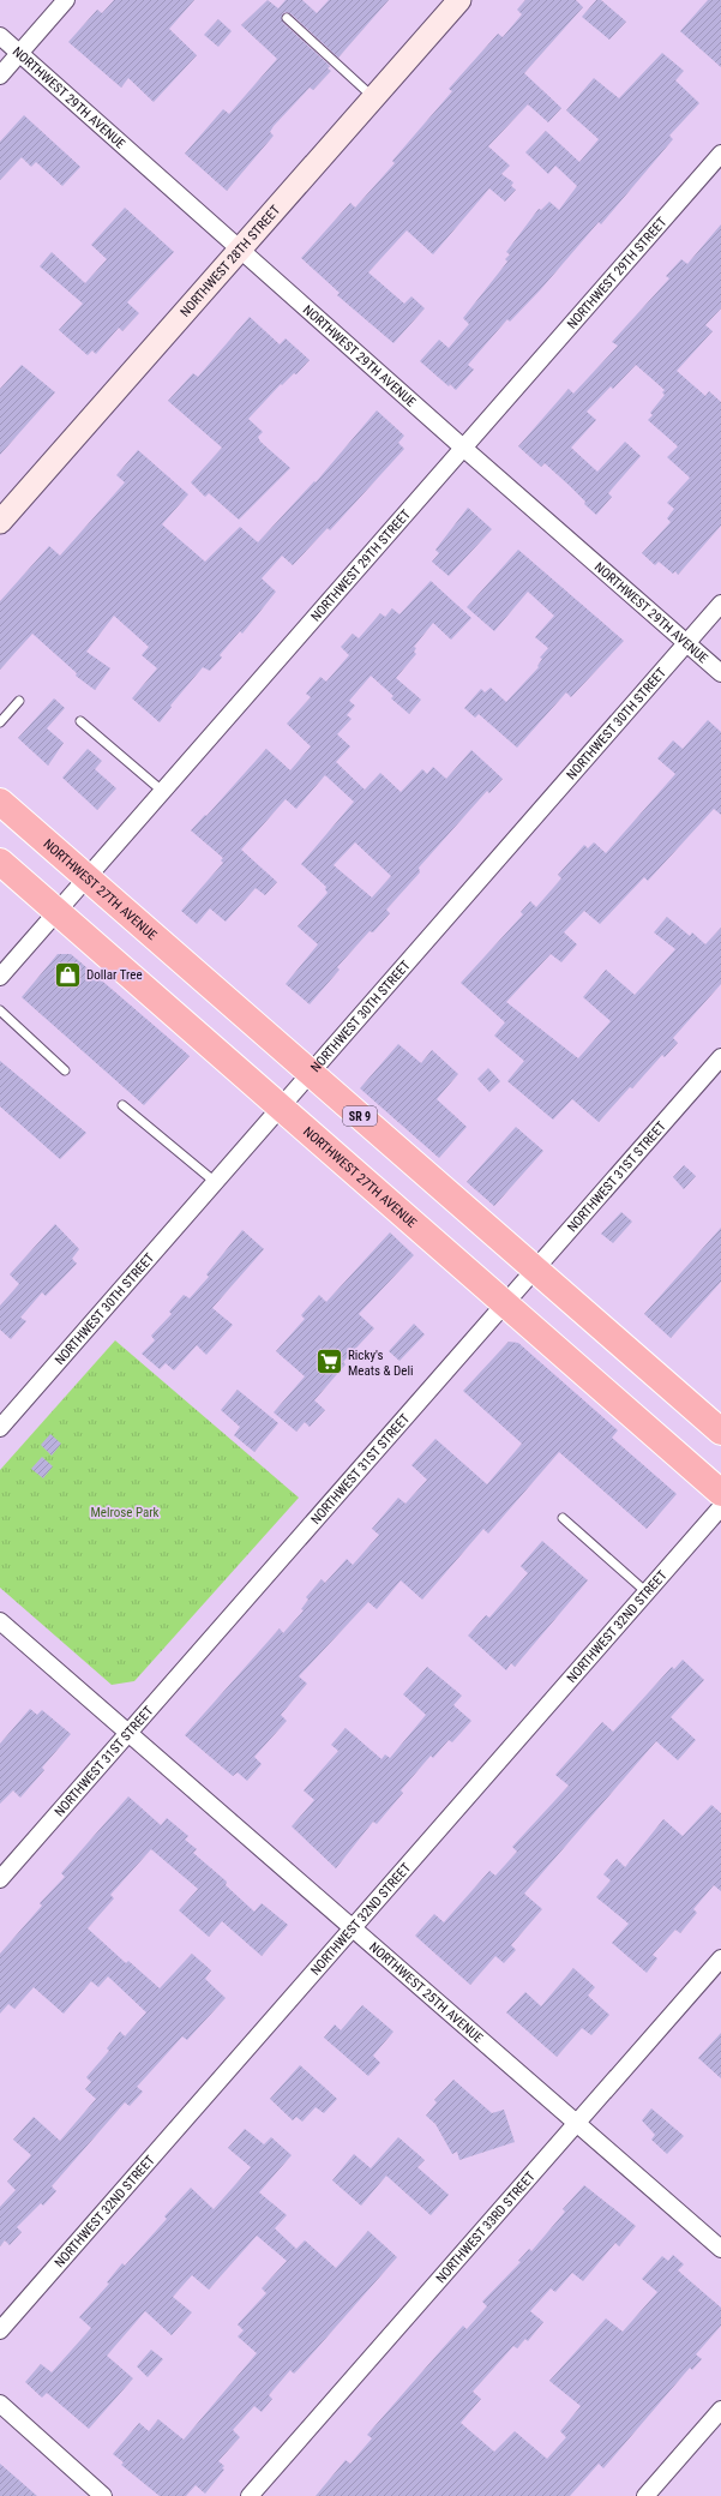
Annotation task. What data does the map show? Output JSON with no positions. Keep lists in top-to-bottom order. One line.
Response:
{"streets":{"highway":["NORTHWEST 27TH AVENUE","SR 9"],"street":["NORTHWEST 29TH AVENUE","NORTHWEST 28TH STREET","NORTHWEST 29TH STREET","NORTHWEST 30TH STREET","NORTHWEST 31ST STREET","NORTHWEST 32ND STREET","NORTHWEST 25TH AVENUE","NORTHWEST 33RD STREET"]},"crossings":[["NORTHWEST 29TH AVENUE","NORTHWEST 28TH STREET"],["NORTHWEST 29TH AVENUE","NORTHWEST 29TH STREET"],["NORTHWEST 29TH AVENUE","NORTHWEST 30TH STREET"],["NORTHWEST 29TH STREET","NORTHWEST 27TH AVENUE"],["NORTHWEST 30TH STREET","NORTHWEST 27TH AVENUE"],["NORTHWEST 27TH AVENUE","NORTHWEST 31ST STREET"],["NORTHWEST 31ST STREET","NORTHWEST 25TH AVENUE"],["NORTHWEST 32ND STREET","NORTHWEST 25TH AVENUE"],["NORTHWEST 25TH AVENUE","NORTHWEST 33RD STREET"]],"parks":["Melrose Park"],"places":{"shop":["Dollar Tree"],"supermarket":["Ricky's Meats & Deli"]}}
